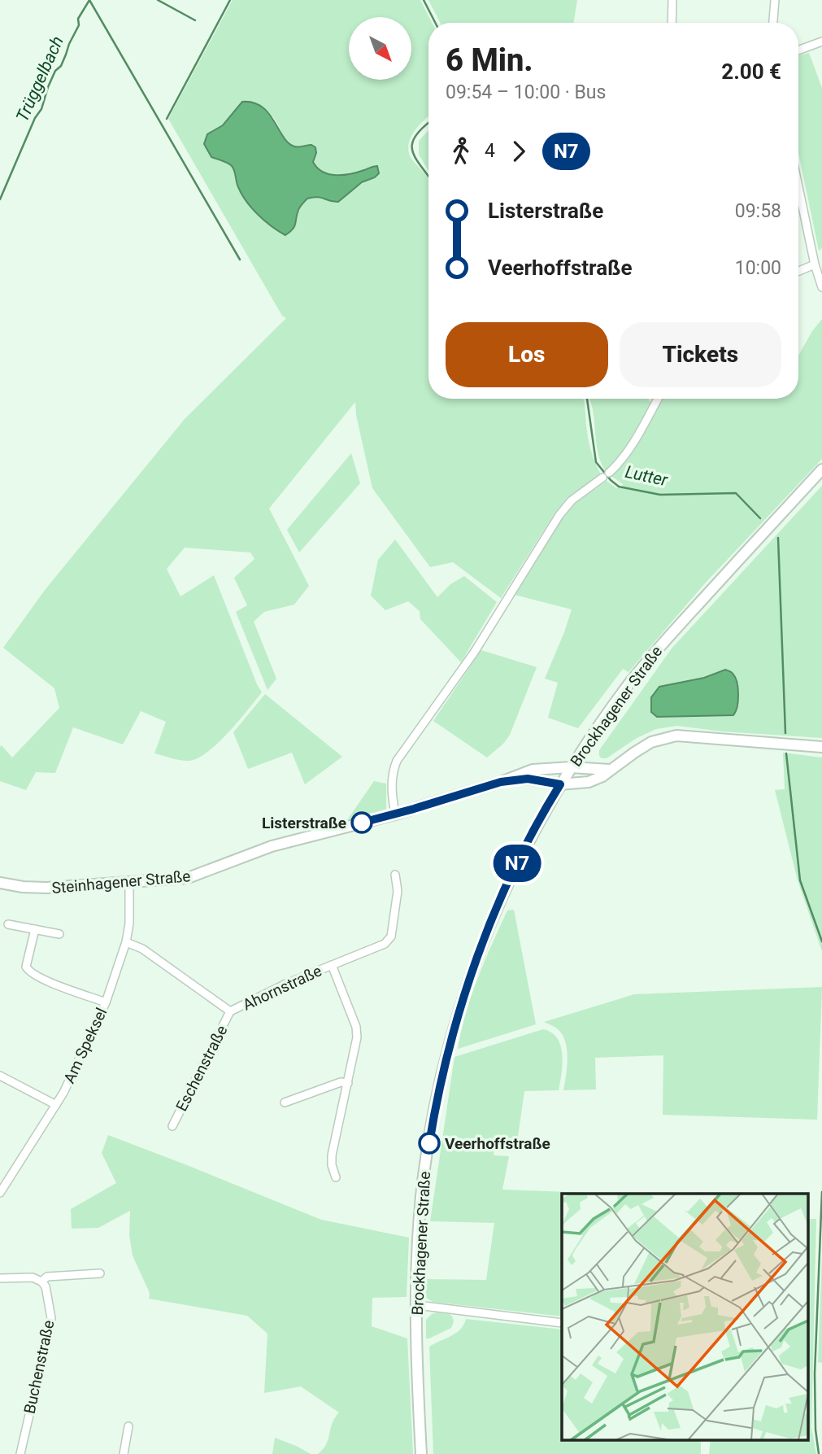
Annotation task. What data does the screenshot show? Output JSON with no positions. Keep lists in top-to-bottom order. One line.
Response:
{"streets":{"main road":["Brockhagener Straße","Steinhagener Straße"],"street":["Ahornstraße","Am Speksel","Eschenstraße","Buchenstraße"]},"crossings":[["Brockhagener Straße","Steinhagener Straße"],["Steinhagener Straße","Am Speksel"],["Ahornstraße","Am Speksel"],["Ahornstraße","Eschenstraße"]],"water":["Trüggelbach","Lutter"],"places":["Listerstraße","Veerhoffstraße"],"lines":["bus line N7"],"north":"bottom right","page":{"on_map":"N7","heading":["6 Min.","09:54 – 10:00 · Bus","2.00 €"],"legs":["4","N7"],"list":[{"name":"Listerstraße","value":"09:58"},{"name":"Veerhoffstraße","value":"10:00"}],"buttons":["Los","Tickets"]}}
